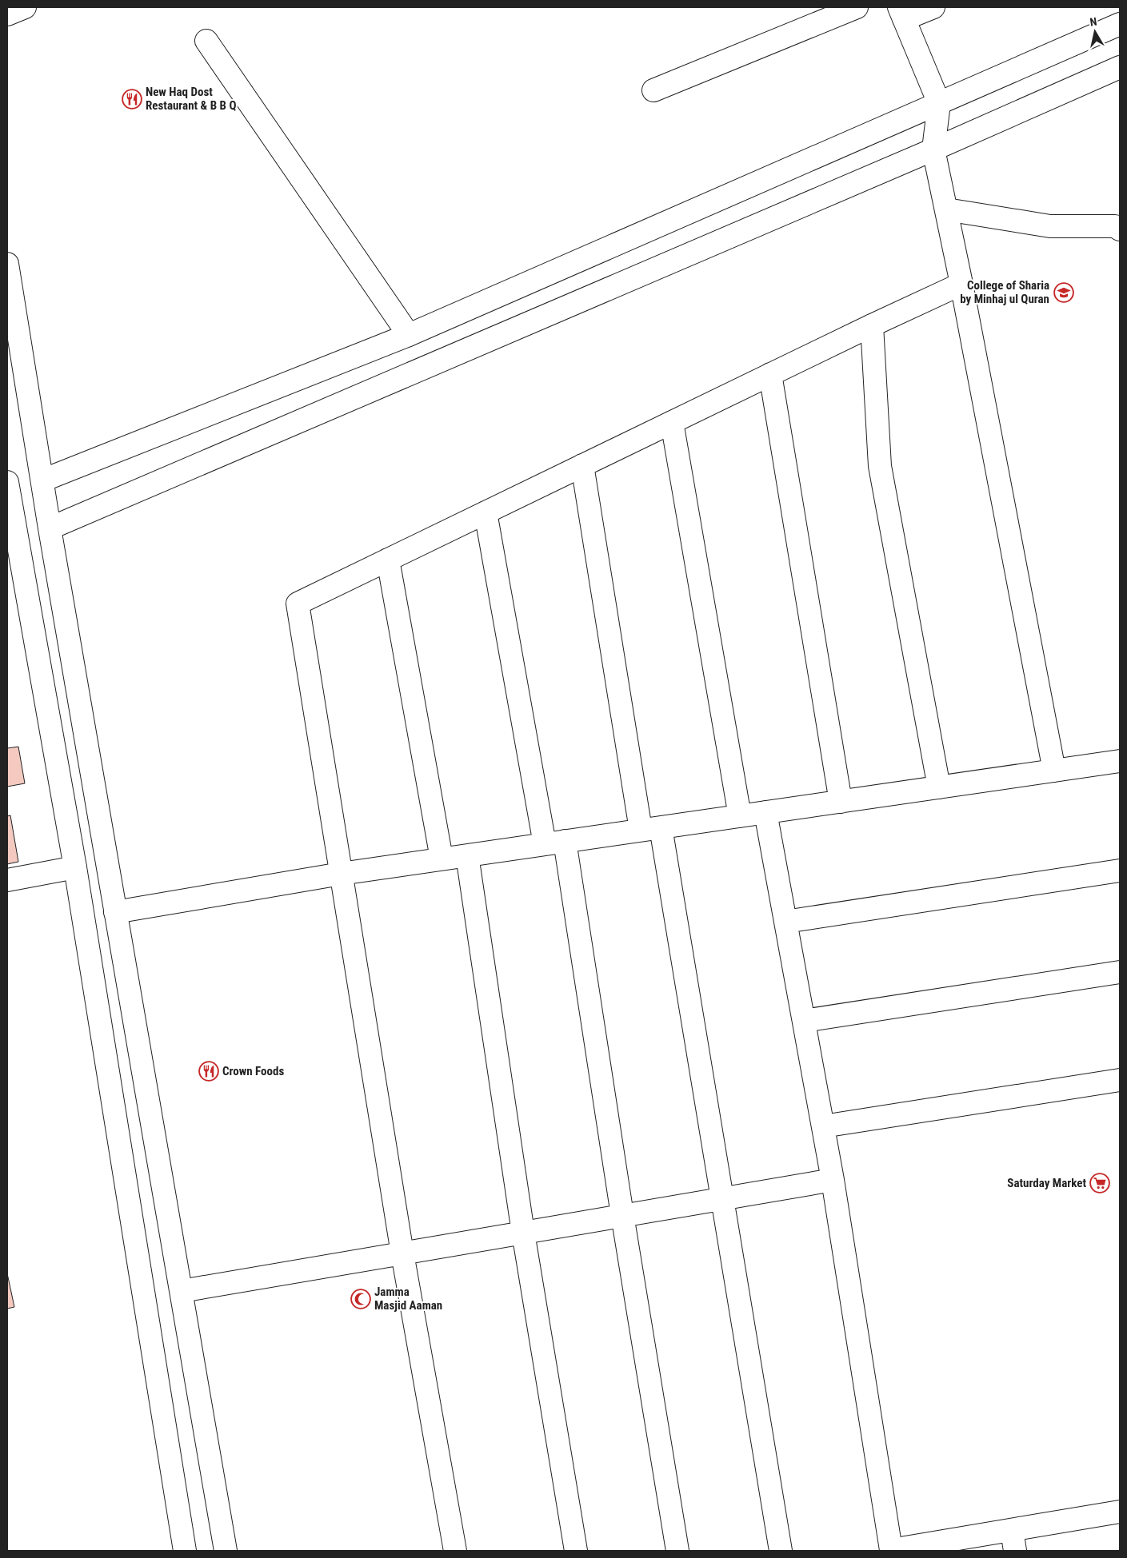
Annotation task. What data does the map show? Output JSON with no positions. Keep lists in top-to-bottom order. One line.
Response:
{"places":{"restaurant":["New Haq Dost Restaurant & B B Q","Crown Foods"],"school or university":["College of Sharia by Minhaj ul Quran"],"supermarket":["Saturday Market"],"mosque":["Jamma Masjid Aaman"]},"north":"top"}
